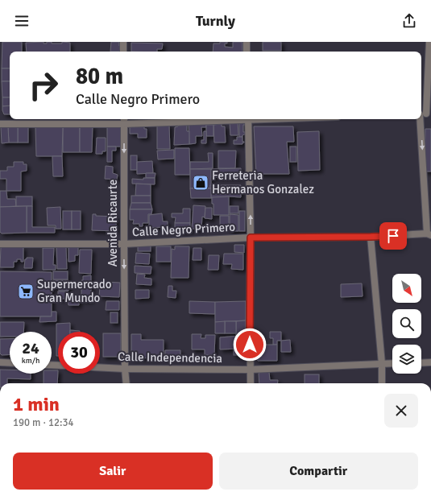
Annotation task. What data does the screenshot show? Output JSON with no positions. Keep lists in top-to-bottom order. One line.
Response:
{"streets":{"street":["Avenida Ricaurte","Calle Negro Primero","Calle Independencia"]},"crossings":[["Avenida Ricaurte","Calle Negro Primero"],["Avenida Ricaurte","Calle Independencia"]],"one_way":["Avenida Ricaurte"],"places":{"shop":["Ferreteria Hermanos Gonzalez"],"supermarket":["Supermercado Gran Mundo"]},"north":"bottom right","page":{"header":"Turnly","turn":["80 m","Calle Negro Primero"],"speed":"24 km/h","limit":"30","heading":["1 min","190 m · 12:34"],"buttons":["Salir","Compartir"]}}
